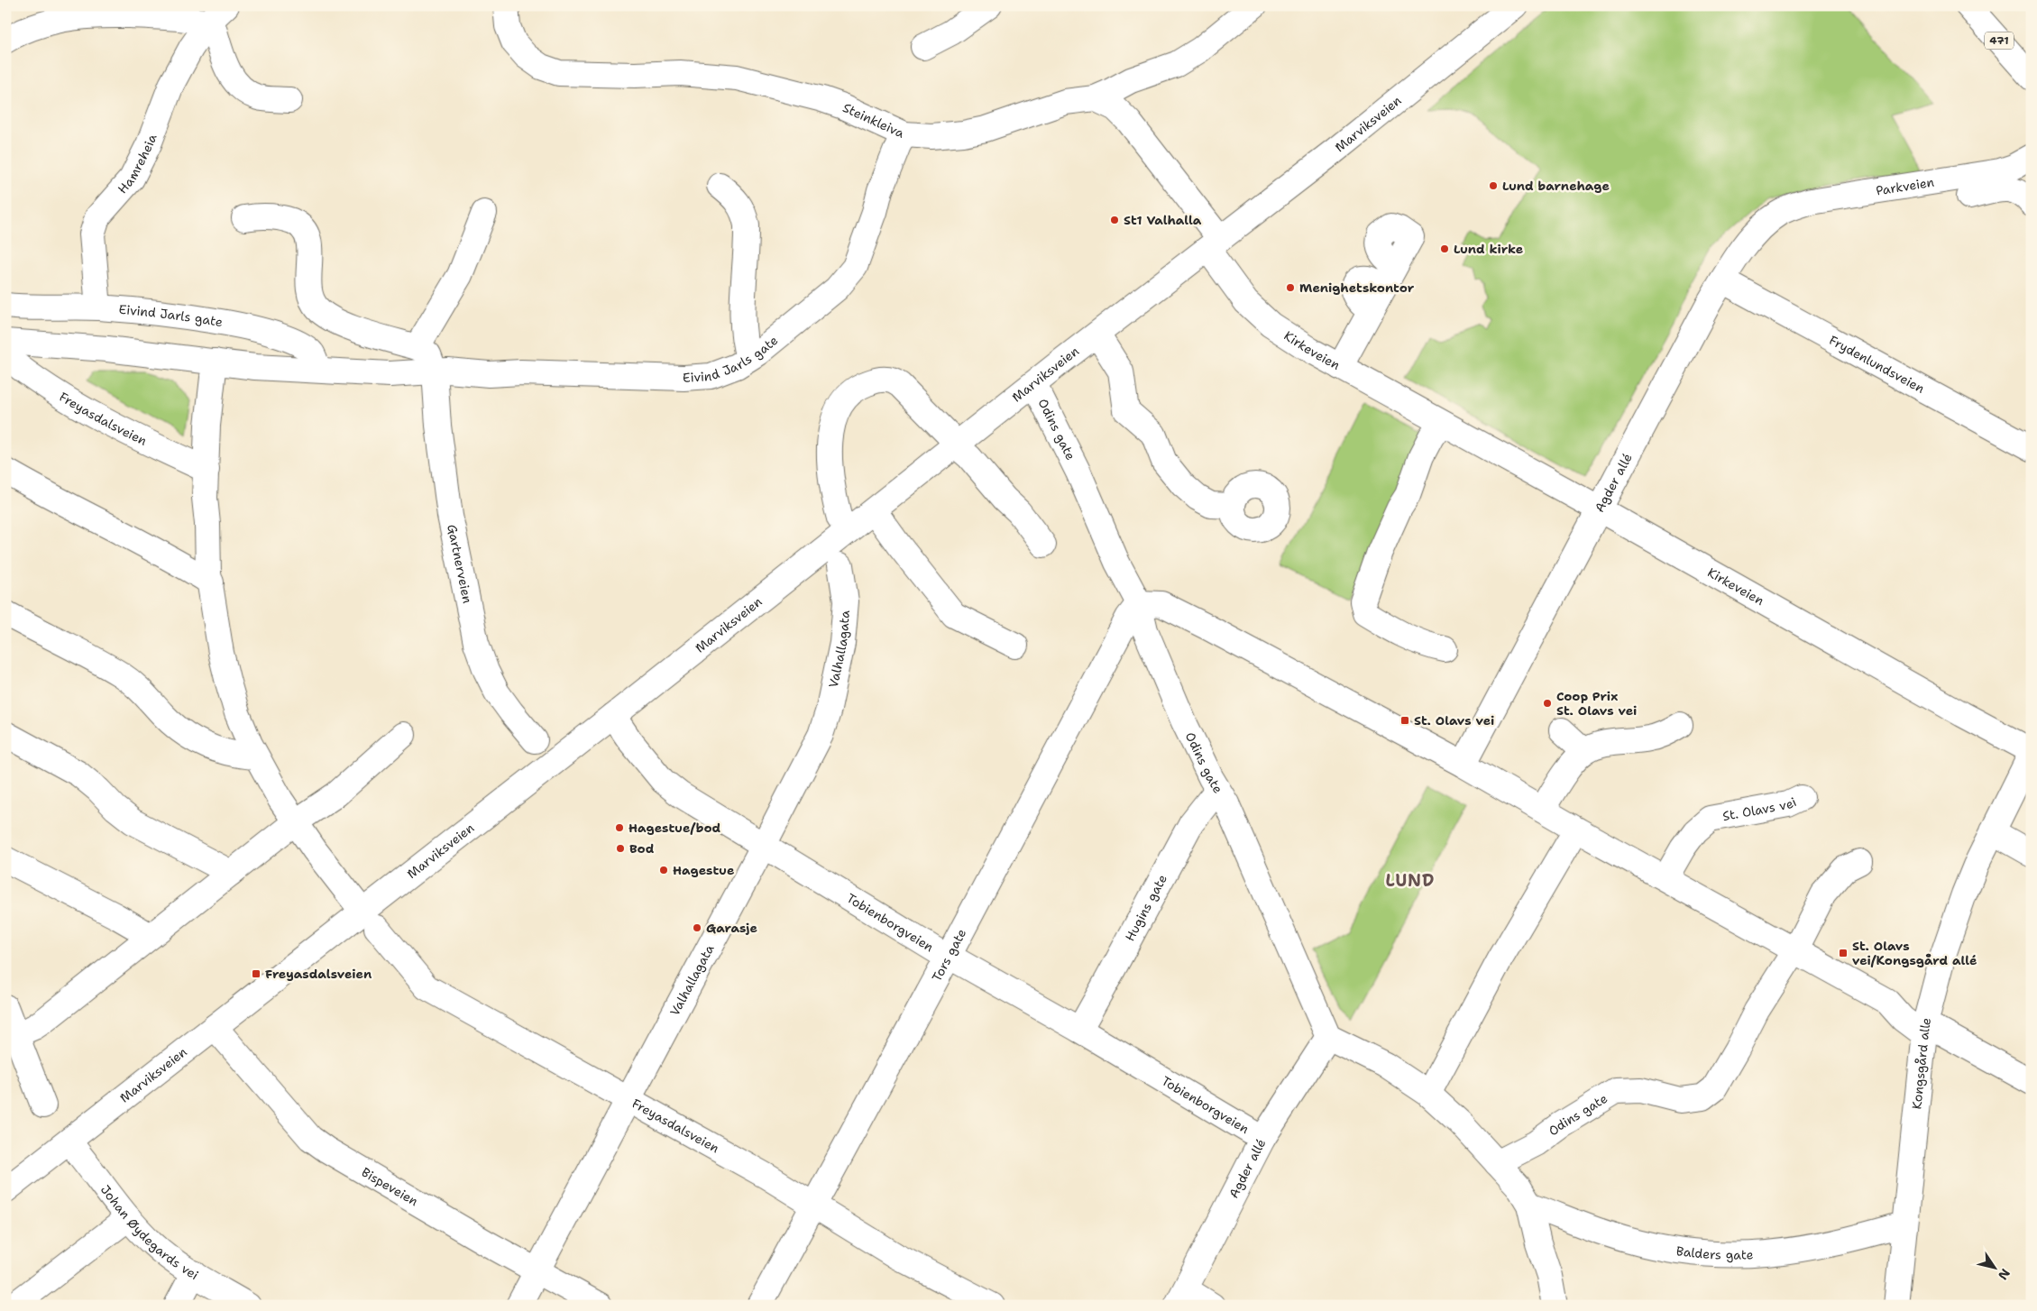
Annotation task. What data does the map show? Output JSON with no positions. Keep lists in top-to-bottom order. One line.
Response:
{"streets":{"street":["471","Steinkleiva","Marviksveien","Hamreheia","Parkveien","Eivind Jarls gate","Kirkeveien","Frydenlundsveien","Freyasdalsveien","Odins gate","Agder allé","Gartnerveien","Valhallagata","St. Olavs vei","Hugins gate","Tobienborgveien","Tors gate","Kongsgård alle","Bispeveien","Johan Øydegards vei","Balders gate"]},"crossings":[["Steinkleiva","Eivind Jarls gate"],["Marviksveien","Kirkeveien"],["Marviksveien","Freyasdalsveien"],["Marviksveien","Odins gate"],["Marviksveien","Tobienborgveien"],["Marviksveien","Bispeveien"],["Marviksveien","Johan Øydegards vei"],["Hamreheia","Eivind Jarls gate"],["Parkveien","Agder allé"],["Eivind Jarls gate","Freyasdalsveien"],["Eivind Jarls gate","Gartnerveien"],["Kirkeveien","Agder allé"],["Kirkeveien","Kongsgård alle"],["Frydenlundsveien","Agder allé"],["Freyasdalsveien","Valhallagata"],["Freyasdalsveien","Tors gate"],["Odins gate","Agder allé"],["Odins gate","Hugins gate"],["Odins gate","Tors gate"],["Agder allé","Tobienborgveien"],["Valhallagata","Tobienborgveien"],["Valhallagata","Bispeveien"],["Hugins gate","Tobienborgveien"],["Tobienborgveien","Tors gate"],["Kongsgård alle","Balders gate"]],"districts":["LUND"],"places":{"other":["Lund barnehage","St1 Valhalla","Lund kirke","Menighetskontor","Coop Prix St. Olavs vei","Hagestue/bod","Bod","Hagestue","Garasje"],"transit":["St. Olavs vei","St. Olavs vei/Kongsgård allé","Freyasdalsveien"]},"north":"bottom right"}
